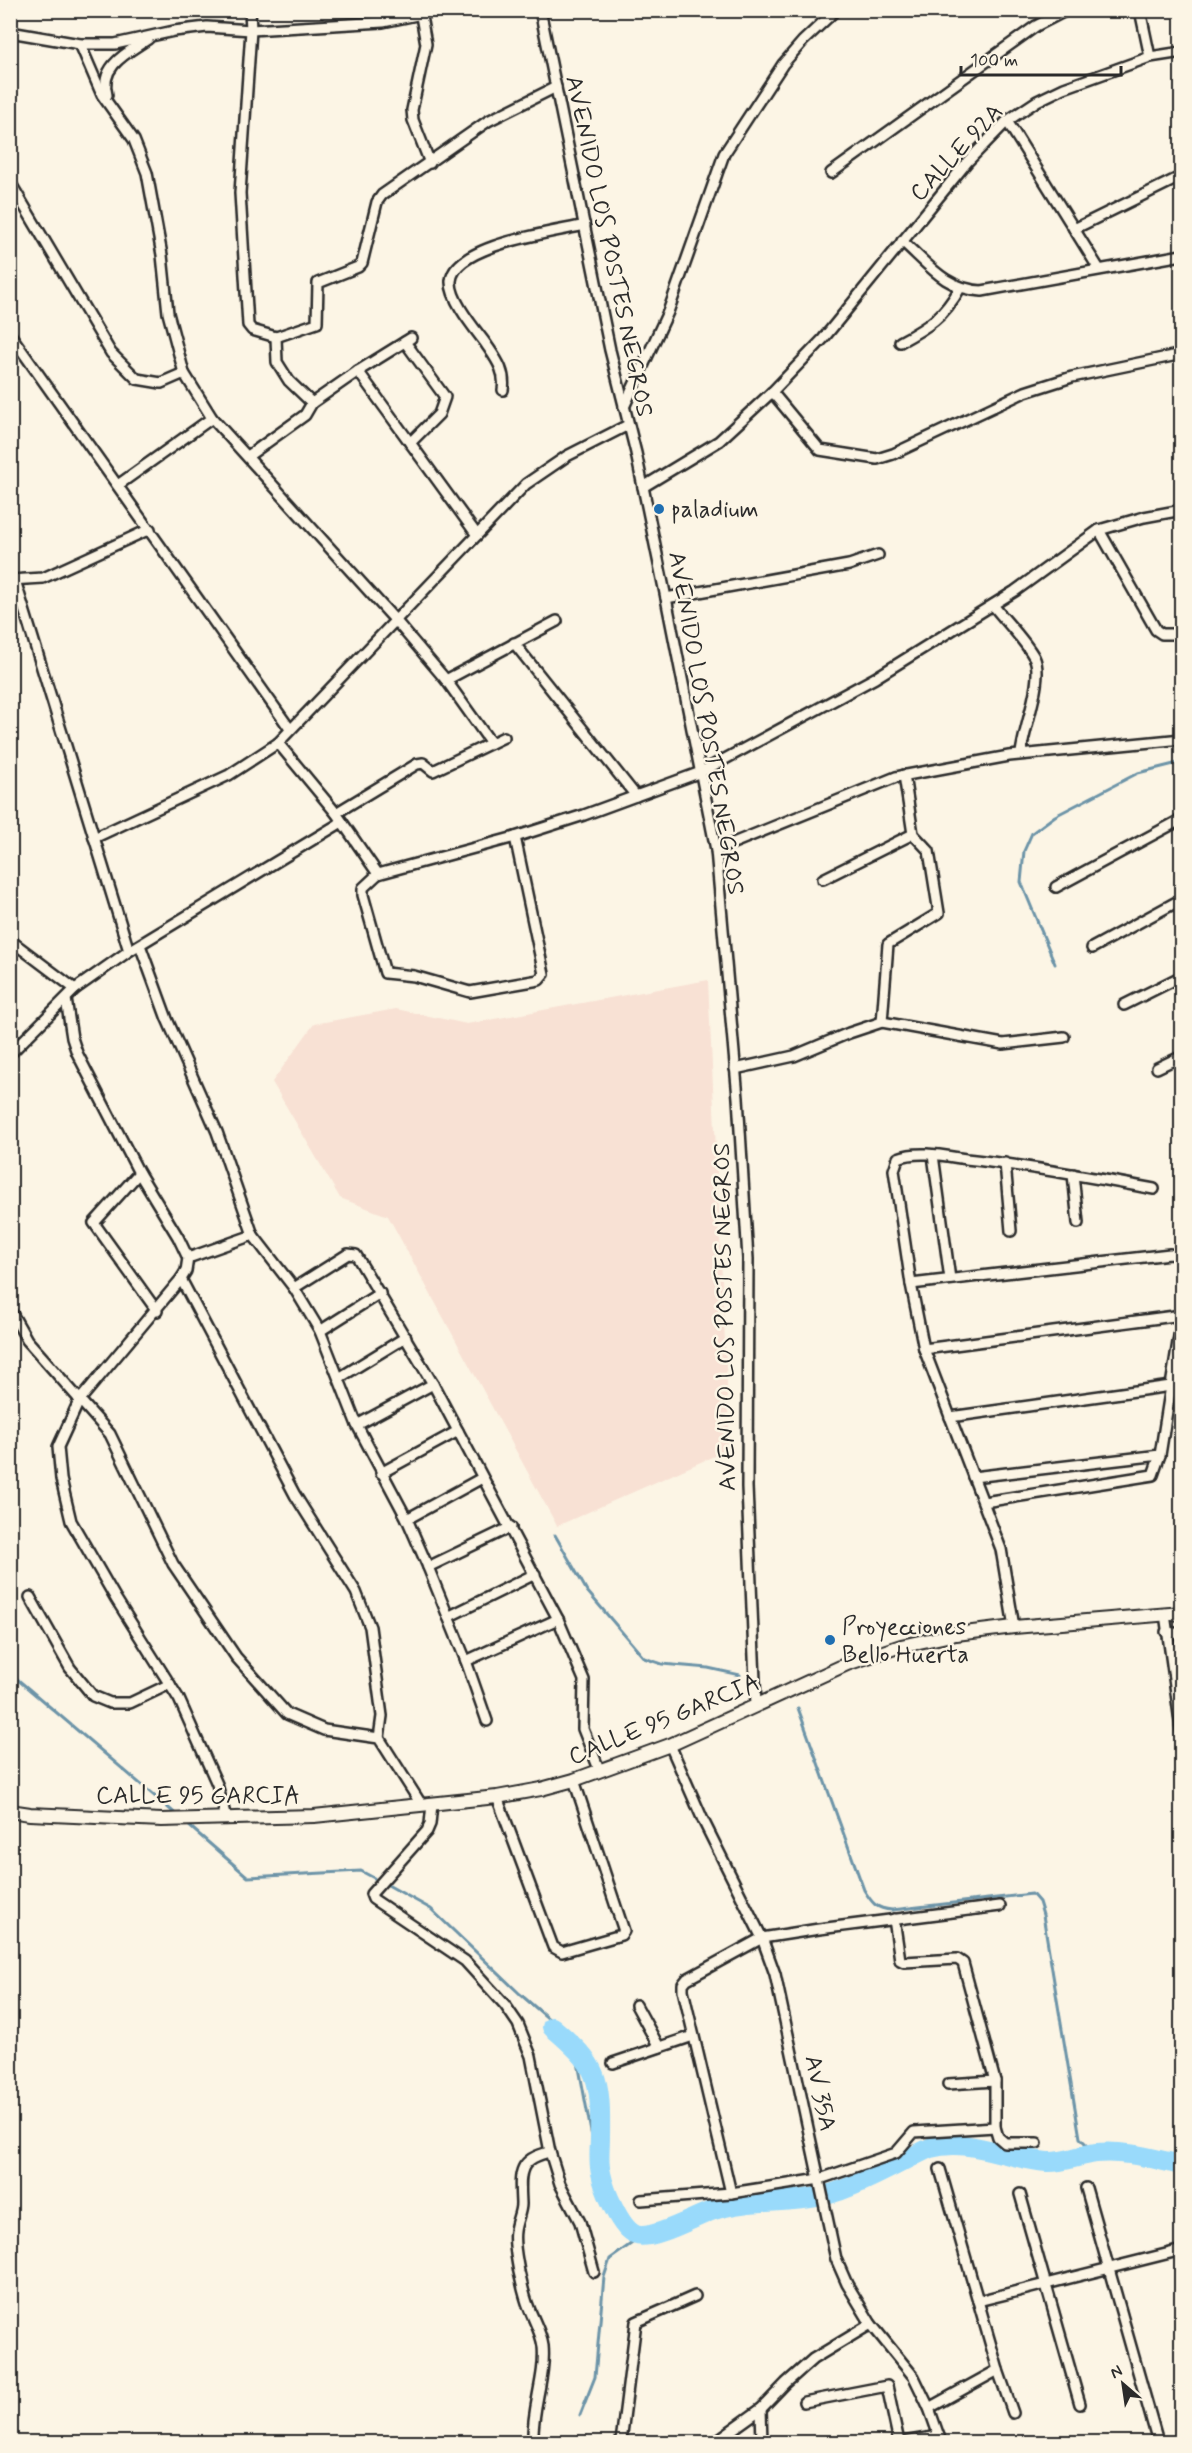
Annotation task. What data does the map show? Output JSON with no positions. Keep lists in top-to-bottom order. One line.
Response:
{"streets":{"street":["CALLE 92A","AVENIDO LOS POSTES NEGROS","CALLE 95 GARCIA","AV 35A"]},"crossings":[["CALLE 92A","AVENIDO LOS POSTES NEGROS"],["AVENIDO LOS POSTES NEGROS","CALLE 95 GARCIA"],["CALLE 95 GARCIA","AV 35A"]],"places":["paladium","Proyecciones Bello Huerta"],"scale_bar":"100 m","north":"top left"}
